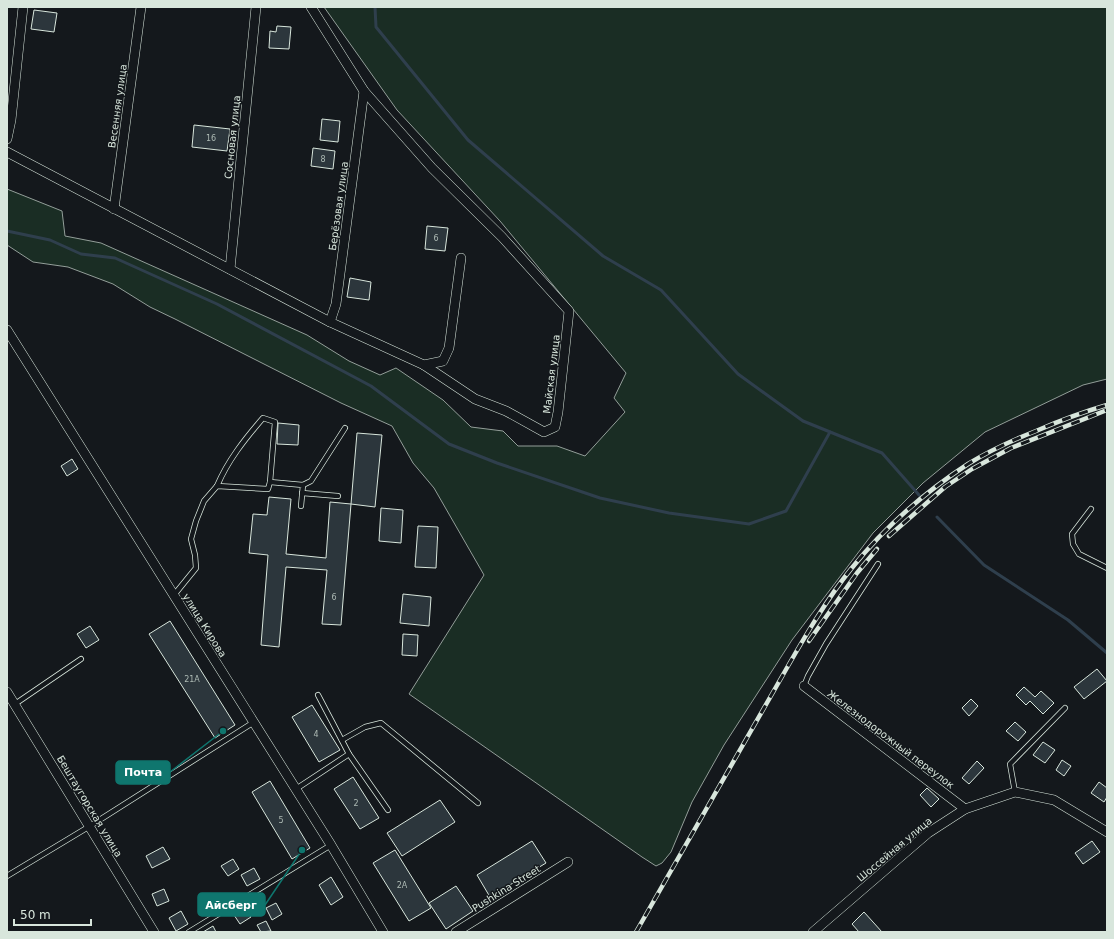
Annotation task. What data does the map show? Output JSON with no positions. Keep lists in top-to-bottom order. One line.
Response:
{"streets":{"street":["Весенняя улица","Сосновая улица","Берёзовая улица","Майская улица","улица Кирова","Железнодорожный переулок","Бештаугорская улица","Шоссейная улица","Pushkina Street"]},"crossings":[["Берёзовая улица","Майская улица"],["Железнодорожный переулок","Шоссейная улица"]],"places":["Почта","Айсберг"],"house_numbers":["16","8","6","6","21А","4","2","5","2А"],"scale_bar":"50 m"}
